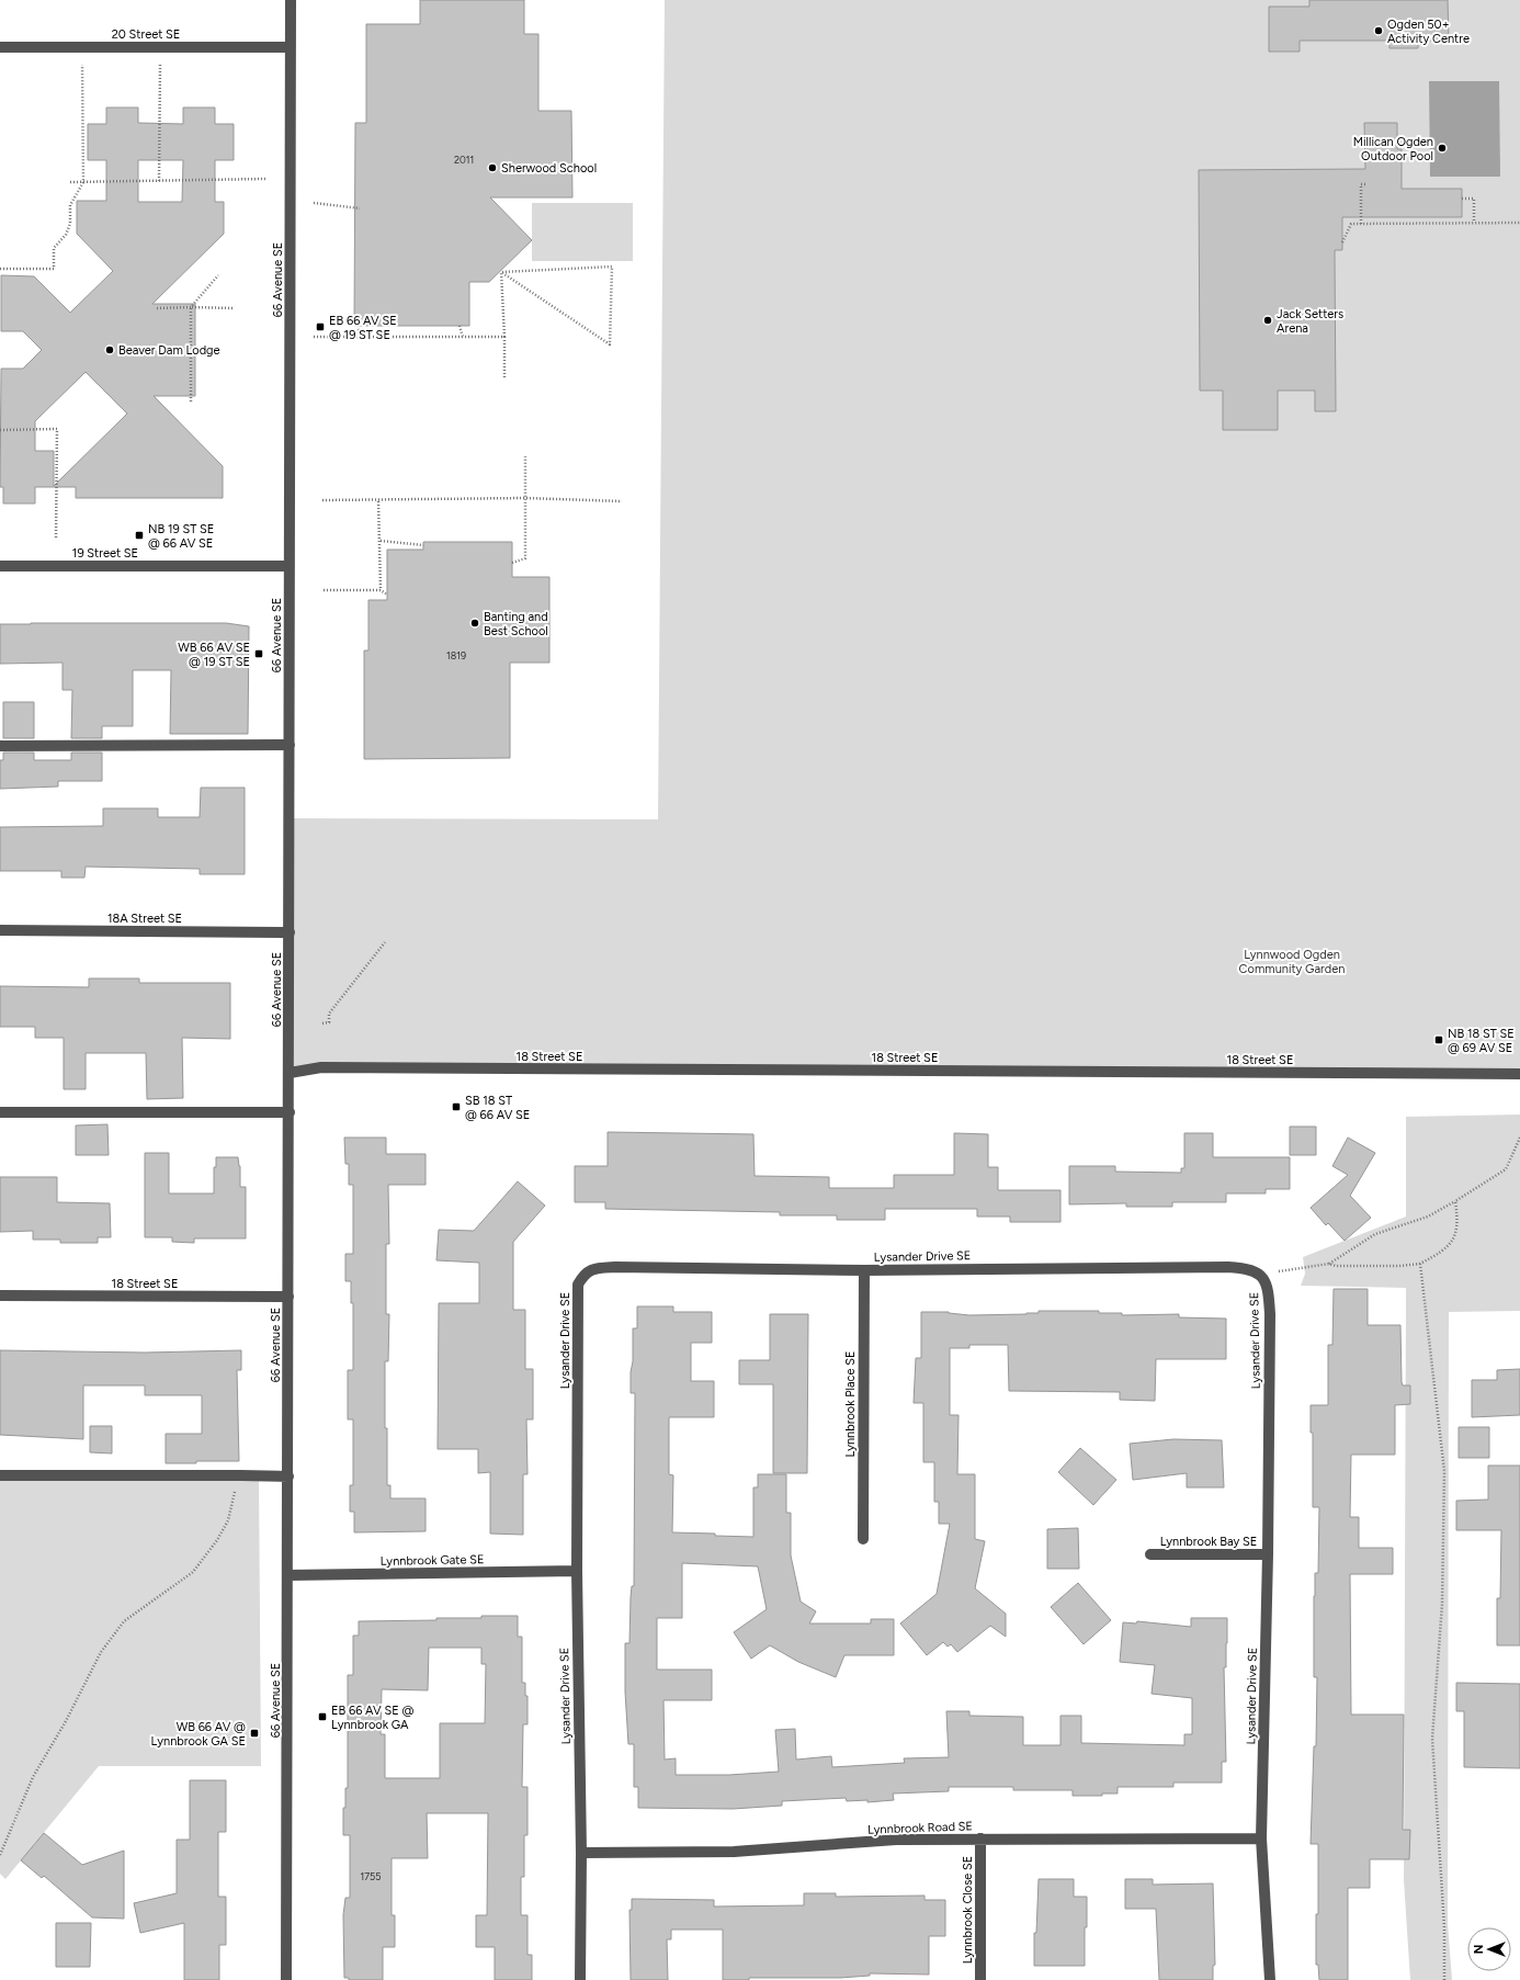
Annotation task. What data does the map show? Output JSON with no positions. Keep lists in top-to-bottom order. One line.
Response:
{"streets":{"street":["20 Street SE","66 Avenue SE","19 Street SE","18A Street SE","18 Street SE","Lysander Drive SE","Lynnbrook Place SE","Lynnbrook Bay SE","Lynnbrook Gate SE","Lynnbrook Road SE","Lynnbrook Close SE"]},"crossings":[["20 Street SE","66 Avenue SE"],["66 Avenue SE","19 Street SE"],["66 Avenue SE","18A Street SE"],["66 Avenue SE","18 Street SE"],["66 Avenue SE","Lynnbrook Gate SE"],["Lysander Drive SE","Lynnbrook Place SE"],["Lysander Drive SE","Lynnbrook Bay SE"],["Lysander Drive SE","Lynnbrook Gate SE"],["Lysander Drive SE","Lynnbrook Road SE"],["Lynnbrook Road SE","Lynnbrook Close SE"]],"parks":["Lynnwood Ogden Community Garden"],"places":{"other":["Ogden 50+ Activity Centre","Millican Ogden Outdoor Pool","Sherwood School","Jack Setters Arena","Beaver Dam Lodge","Banting and Best School"],"transit":["EB 66 AV SE @ 19 ST SE","NB 19 ST SE @ 66 AV SE","WB 66 AV SE @ 19 ST SE","NB 18 ST SE @ 69 AV SE","SB 18 ST @ 66 AV SE","EB 66 AV SE @ Lynnbrook GA","WB 66 AV @ Lynnbrook GA SE"]},"house_numbers":["2011","1819","1755"],"north":"left"}
